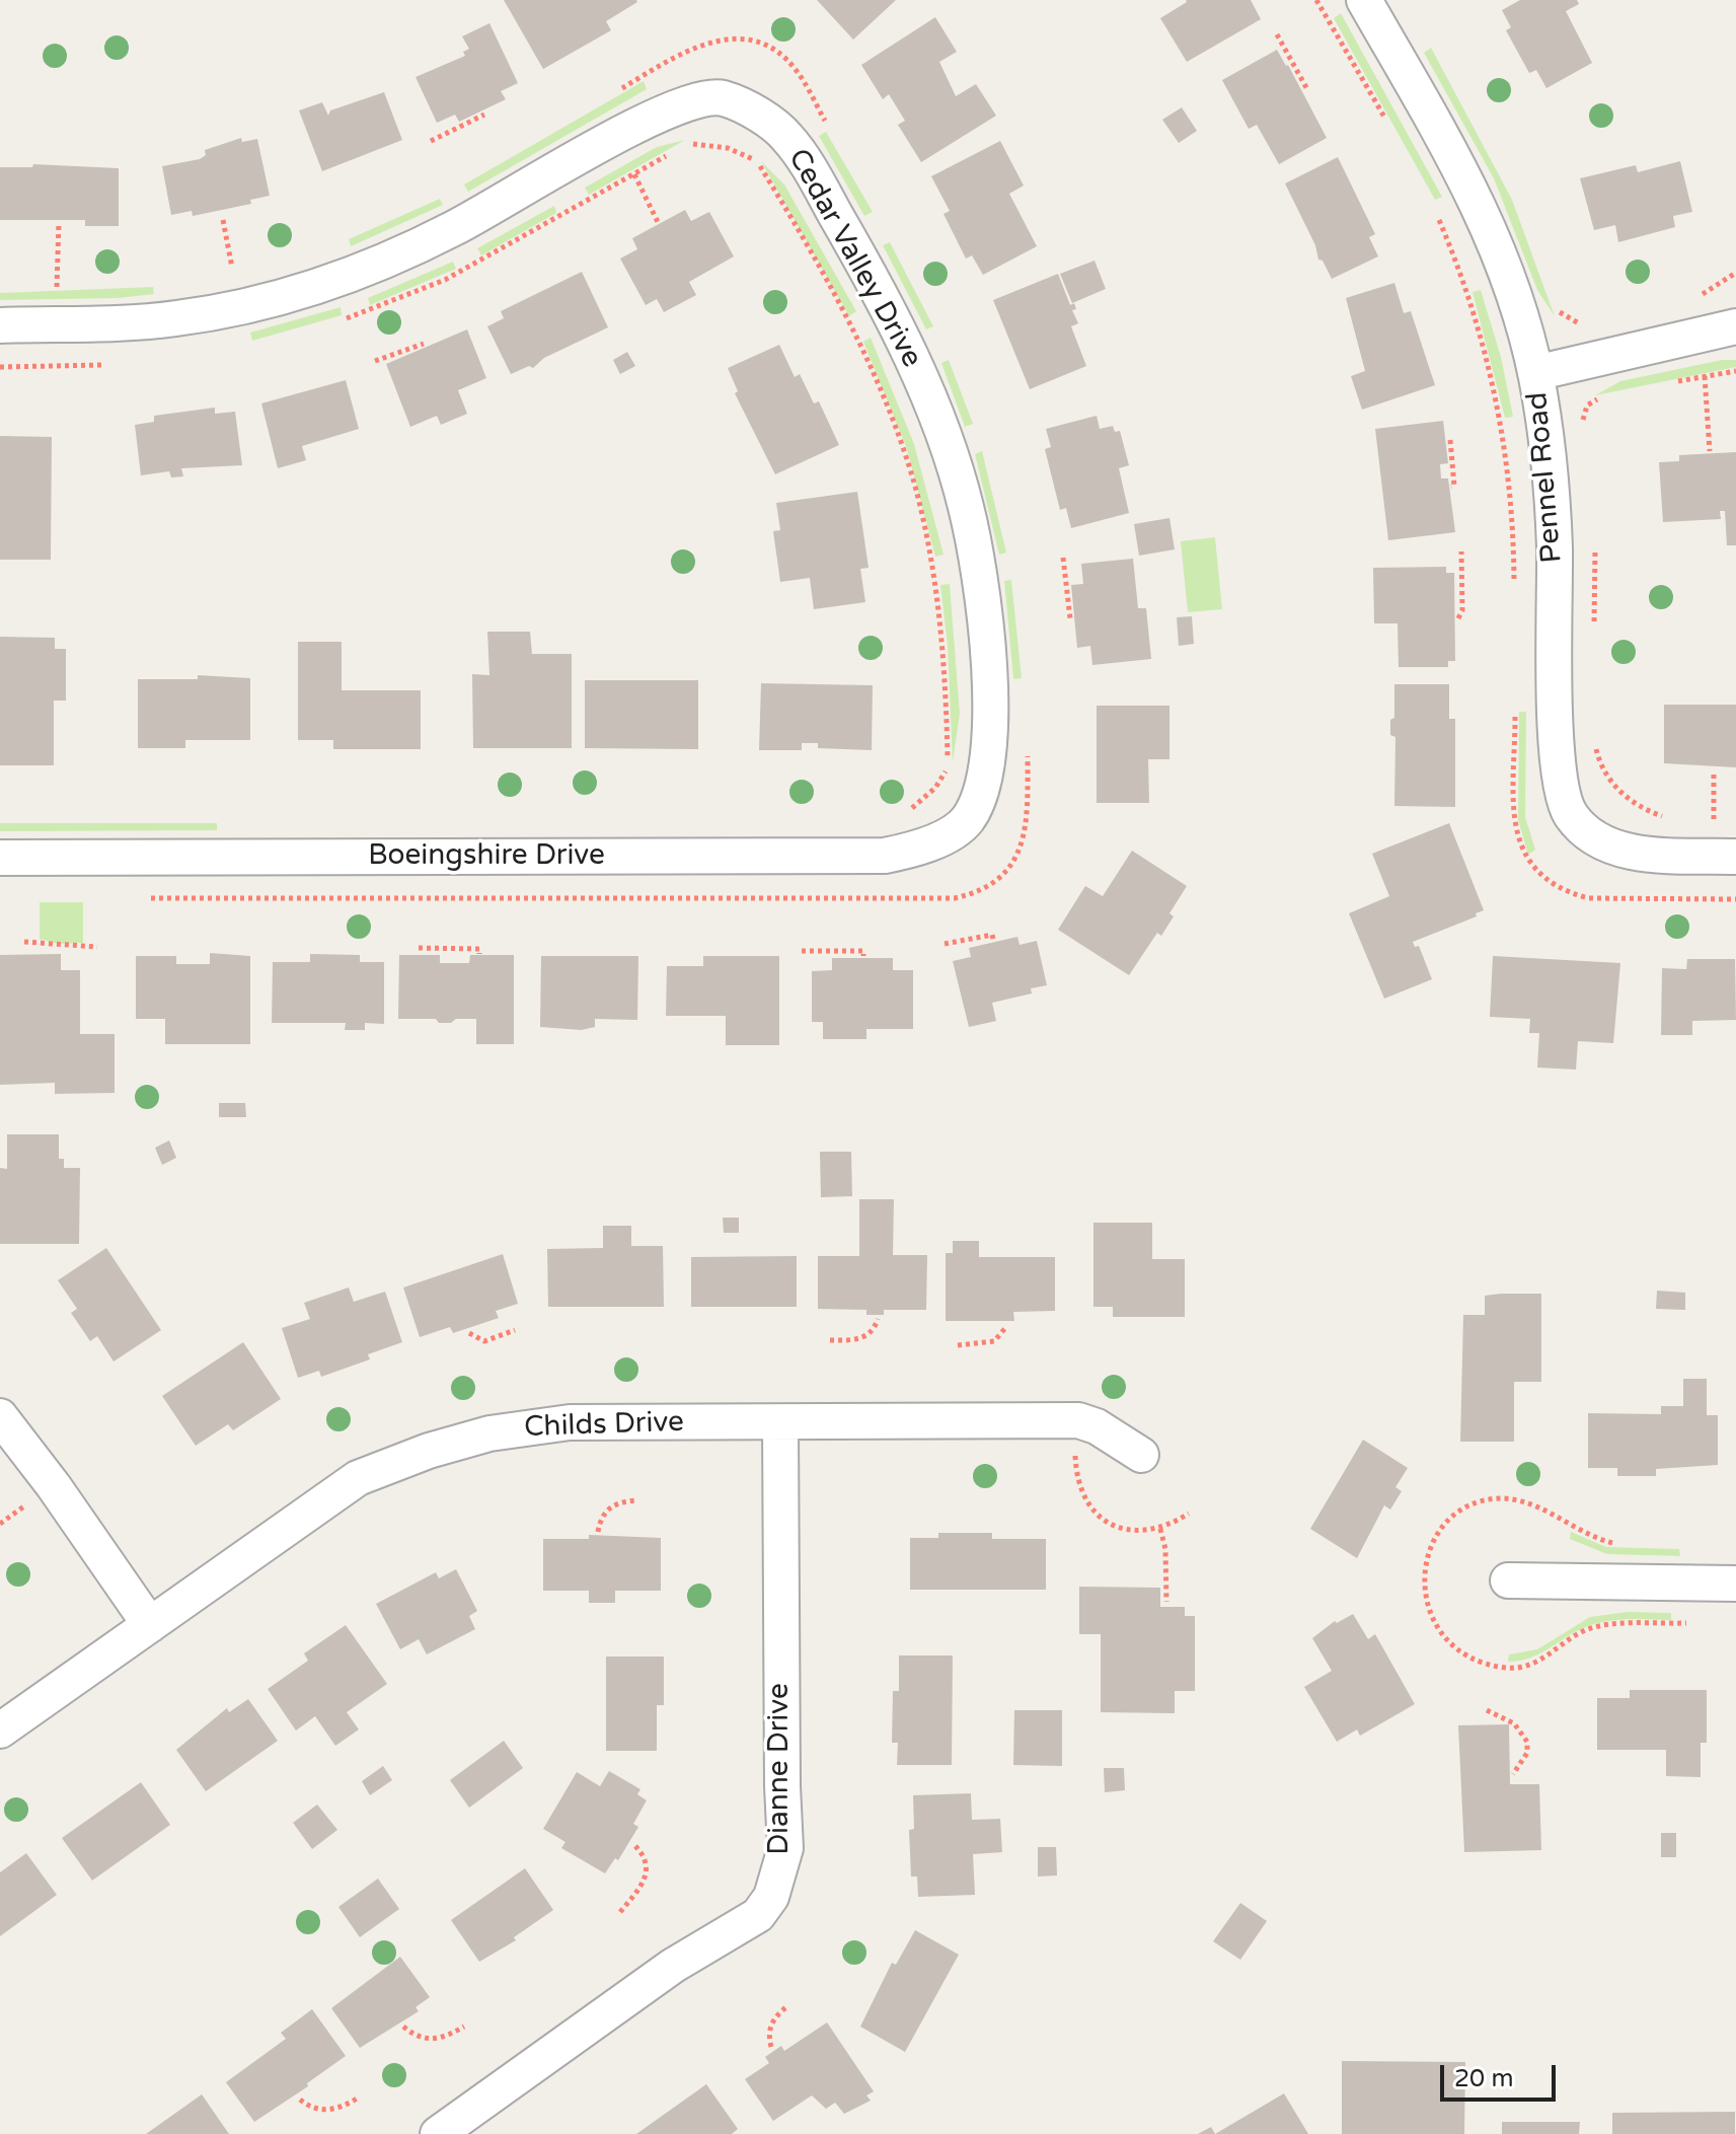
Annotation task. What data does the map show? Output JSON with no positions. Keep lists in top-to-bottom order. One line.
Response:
{"streets":{"street":["Cedar Valley Drive","Pennel Road","Boeingshire Drive","Childs Drive","Dianne Drive"]},"crossings":[["Cedar Valley Drive","Boeingshire Drive"],["Childs Drive","Dianne Drive"]],"scale_bar":"20 m"}
